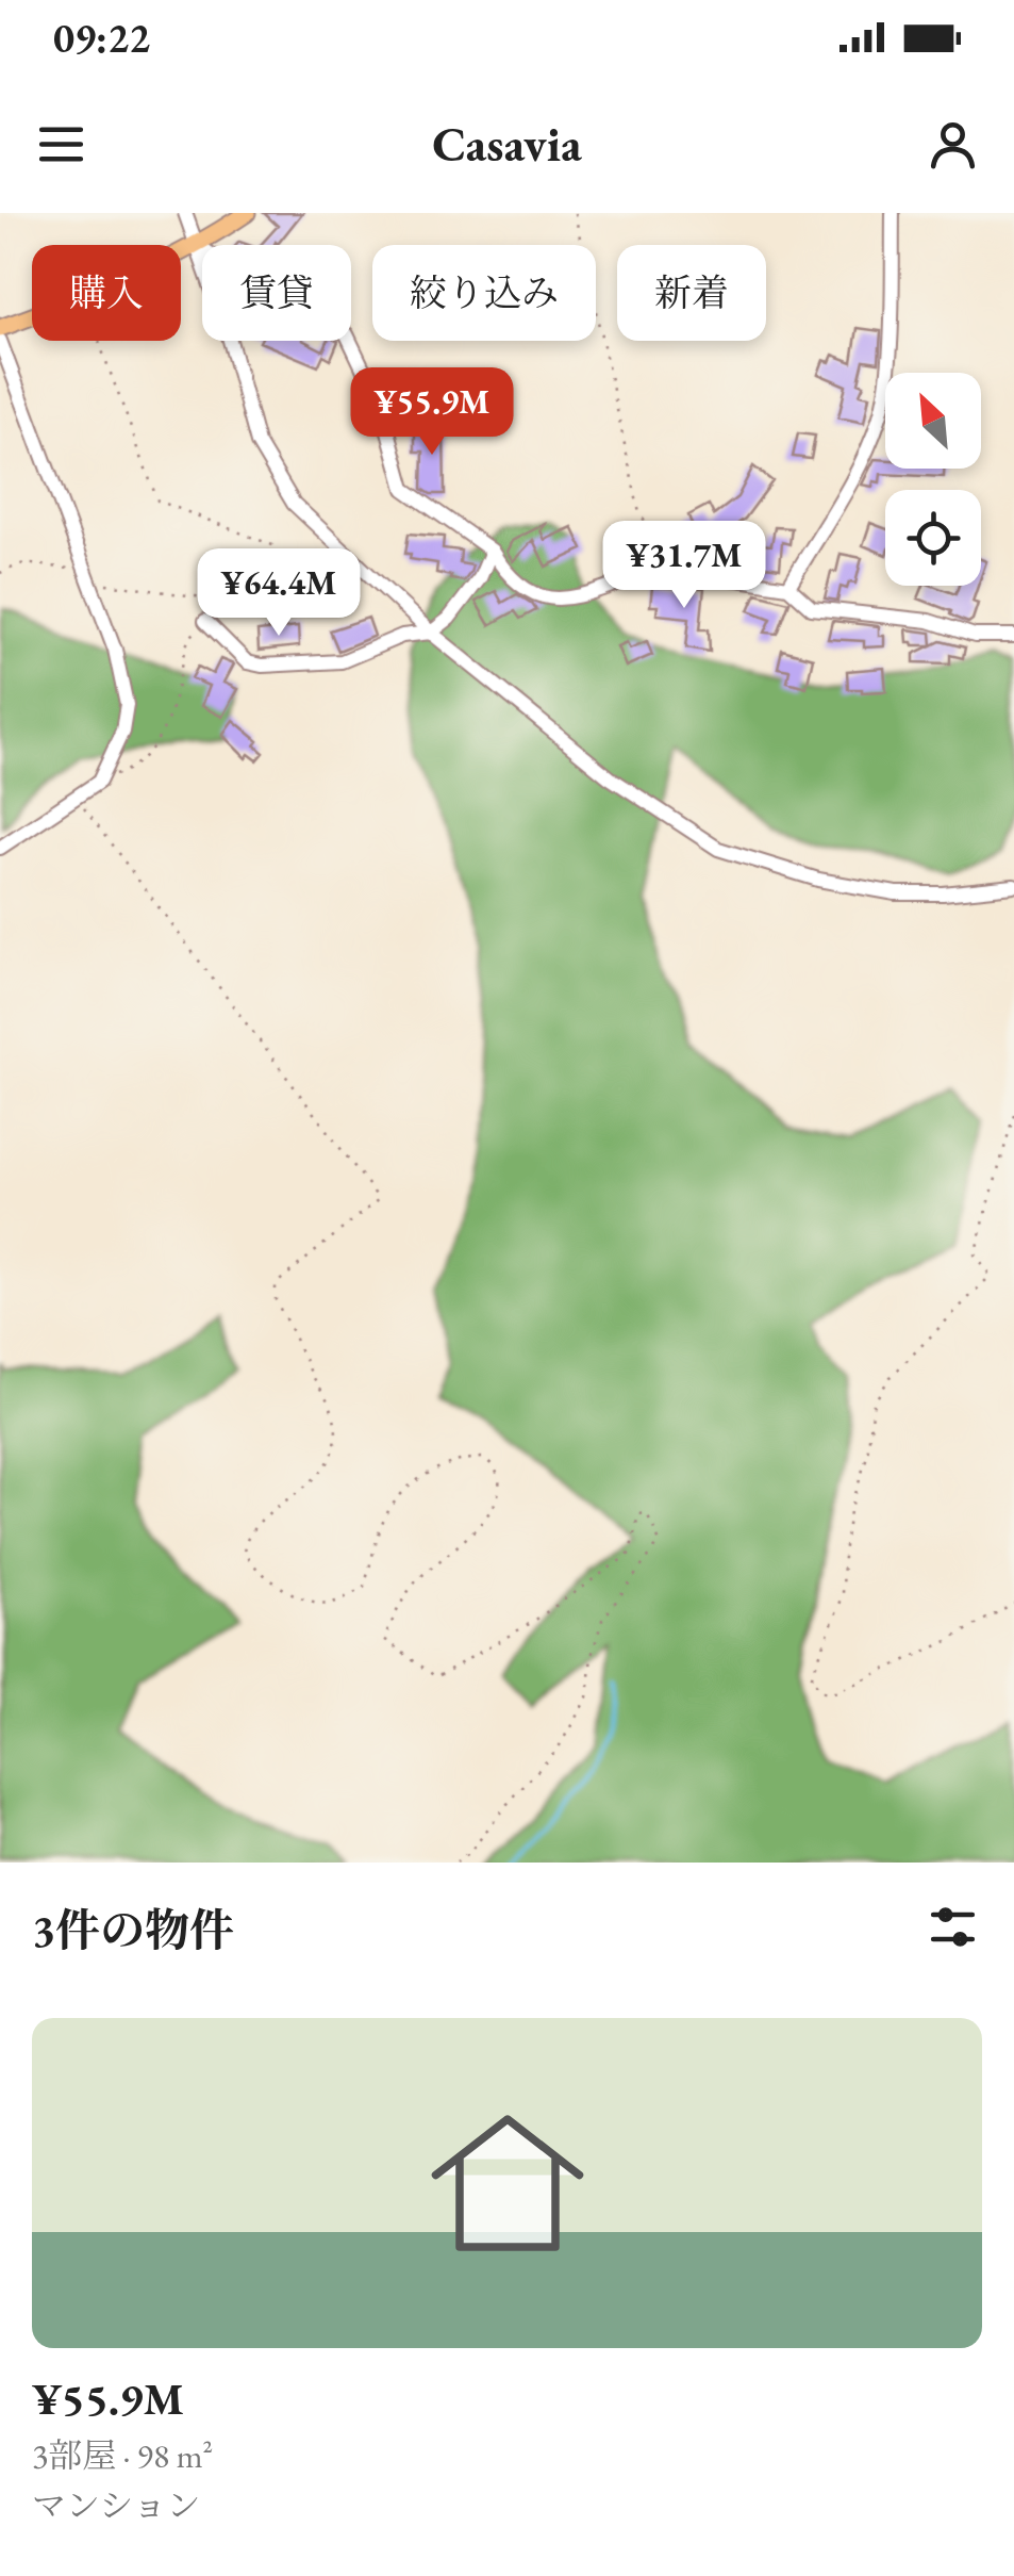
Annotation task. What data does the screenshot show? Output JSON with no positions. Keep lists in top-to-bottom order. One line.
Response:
{"north":"top left","page":{"status":"09:22","header":"Casavia","chip":["購入","賃貸","絞り込み","新着"],"price":["¥55.9M","¥31.7M","¥64.4M"],"heading":"3件の物件","list":[{"name":"¥55.9M","note":"3部屋 · 98 m² · マンション"}]}}
